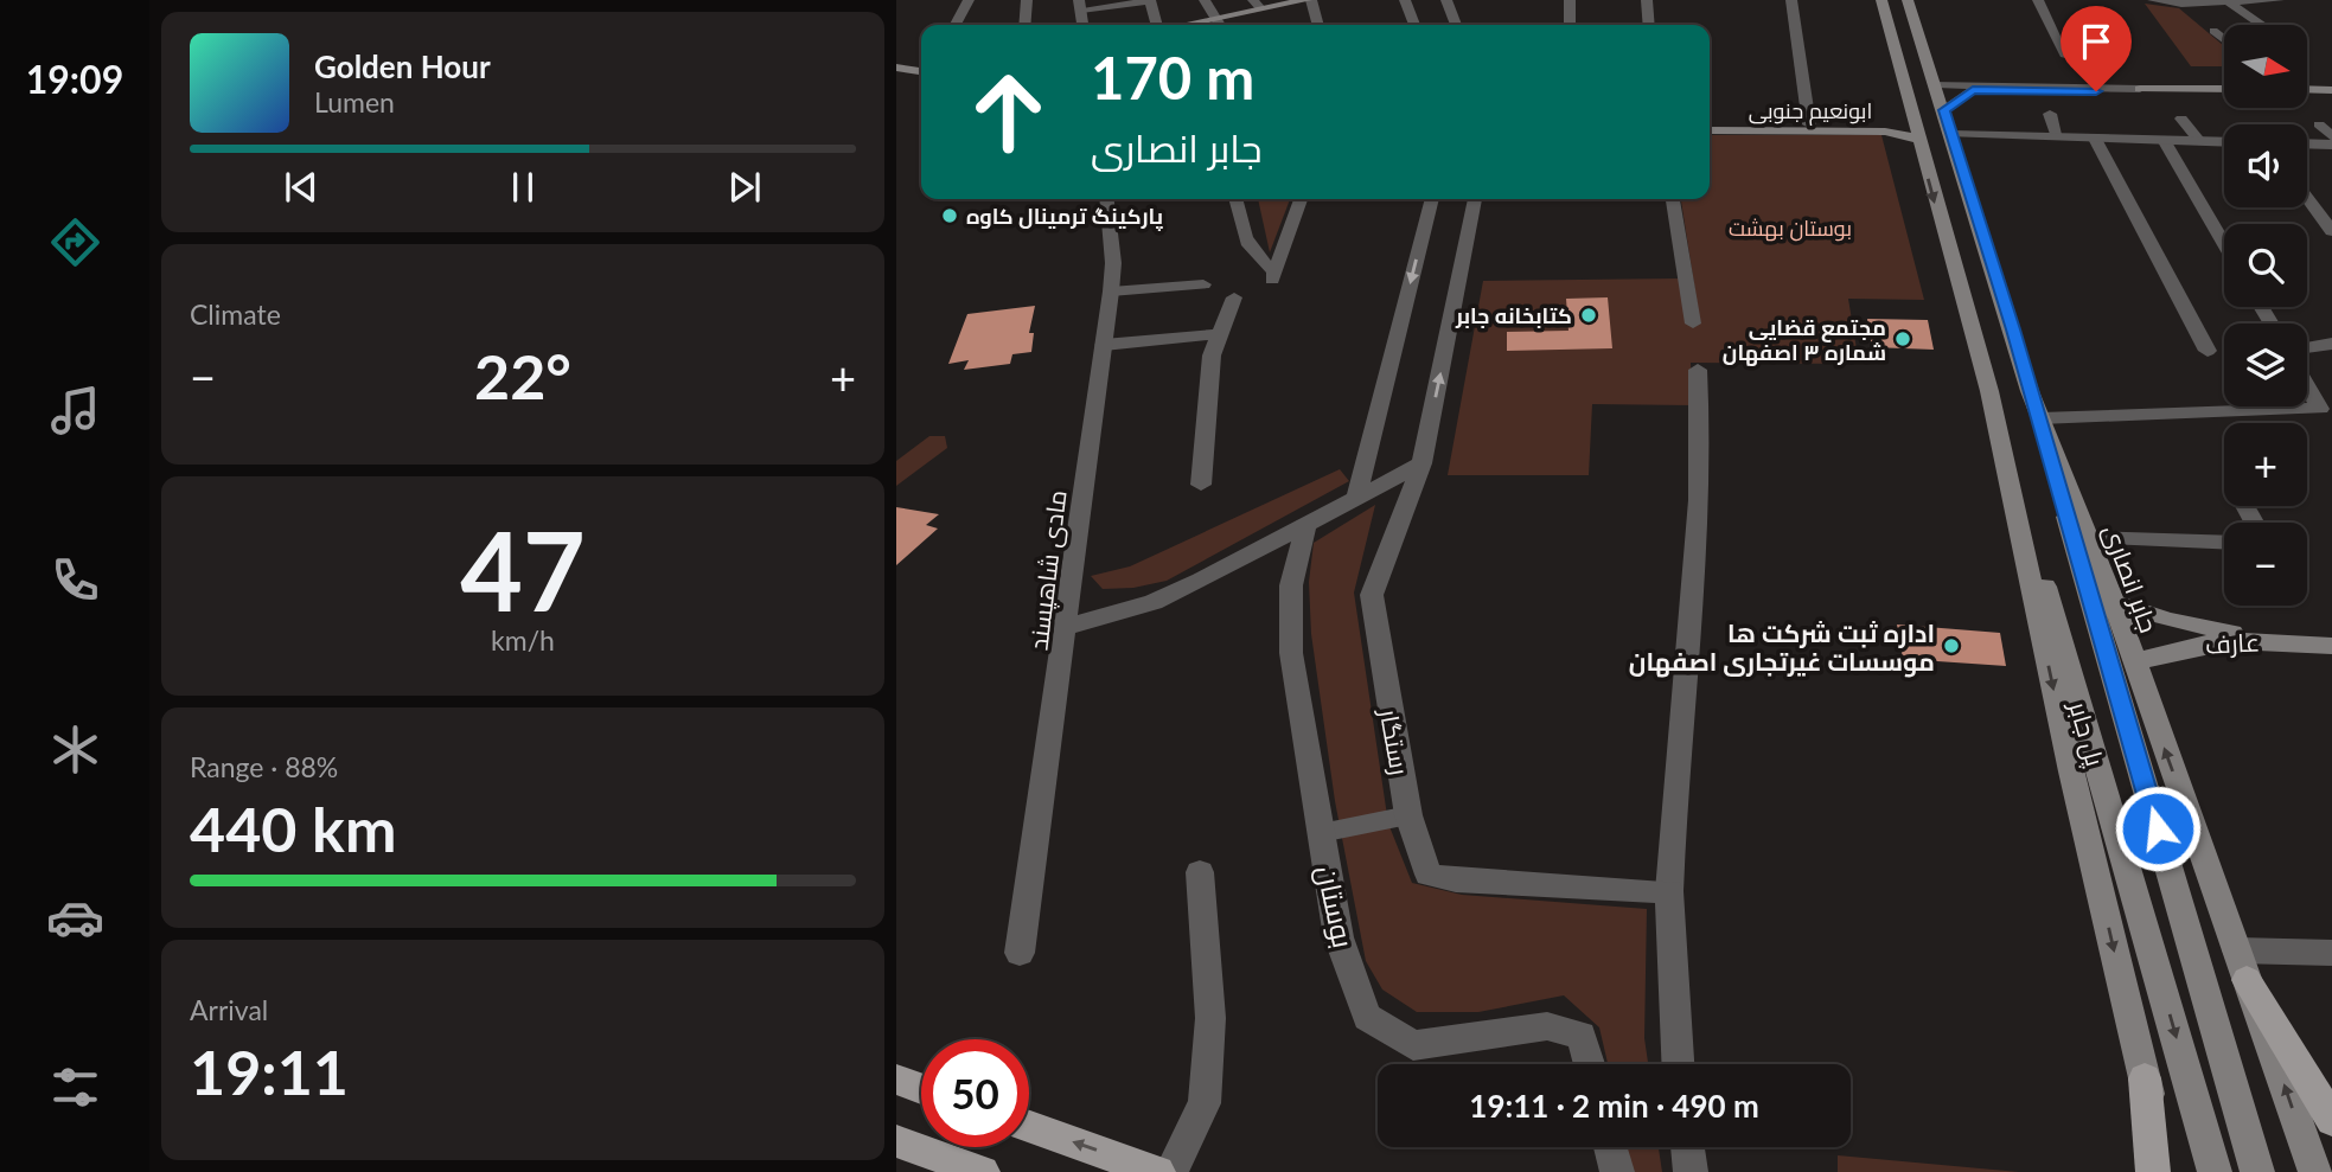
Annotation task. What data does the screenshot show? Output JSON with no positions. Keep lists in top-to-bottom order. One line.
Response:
{"streets":{"main road":["ابونعیم جنوبی","جابر انصاری","عارف","پل جابر"],"street":["مادی شاهپسند","رستگار","بوستان"]},"crossings":[["جابر انصاری","عارف"],["جابر انصاری","پل جابر"]],"parks":["بوستان بهشت"],"places":["پارکینگ ترمینال کاوه","کتابخانه جابر","مجتمع قضایی شماره ۳ اصفهان","اداره ثبت شرکت ها موسسات غیرتجاری اصفهان"],"north":"right","page":{"tabs":"19:09","map_buttons":["+","−"],"turn":["170 m","جابر انصاری"],"song":["Golden Hour","Lumen"],"tile":["Climate",["47","km/h"],["Range · 88%","440 km"],["Arrival","19:11"]],"heat":["−","22°","+"],"limit":"50","trip":"19:11 · 2 min · 490 m"}}
